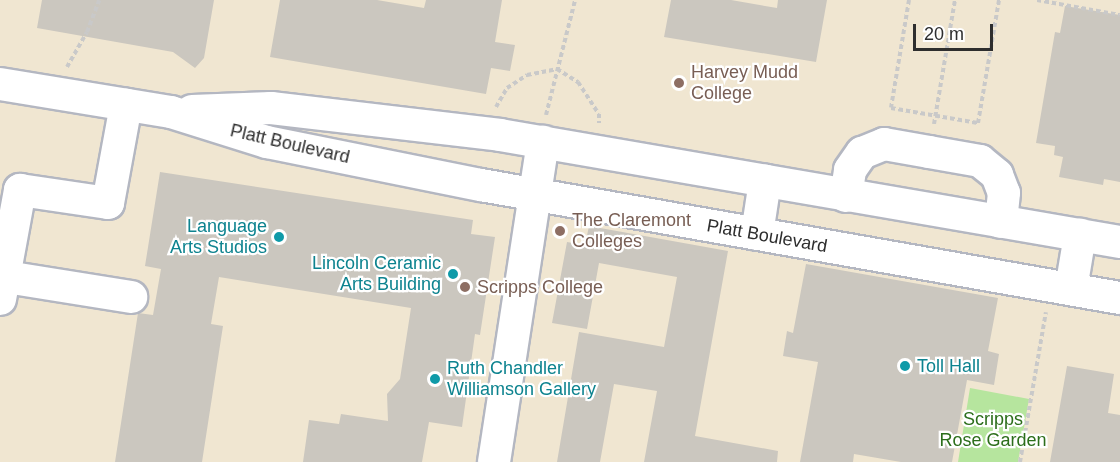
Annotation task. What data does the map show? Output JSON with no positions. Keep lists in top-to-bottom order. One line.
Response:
{"streets":{"street":["Platt Boulevard"]},"parks":["Scripps Rose Garden"],"places":["Harvey Mudd College","The Claremont Colleges","Language Arts Studios","Lincoln Ceramic Arts Building","Scripps College","Toll Hall","Ruth Chandler Williamson Gallery"],"scale_bar":"20 m"}
